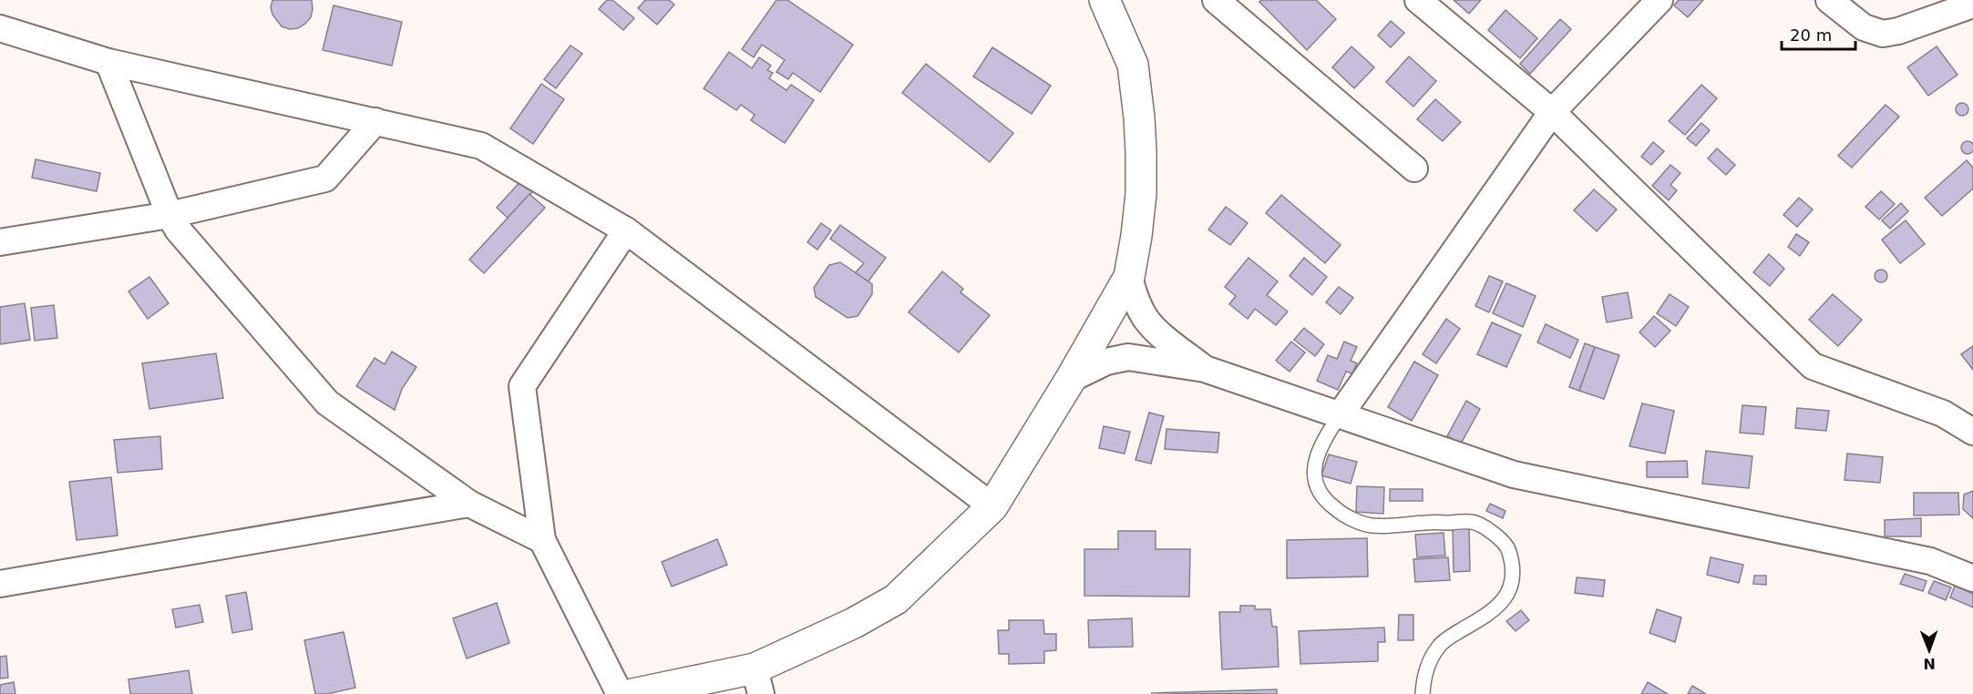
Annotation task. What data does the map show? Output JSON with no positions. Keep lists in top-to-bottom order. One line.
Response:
{"scale_bar":"20 m","north":"bottom"}
